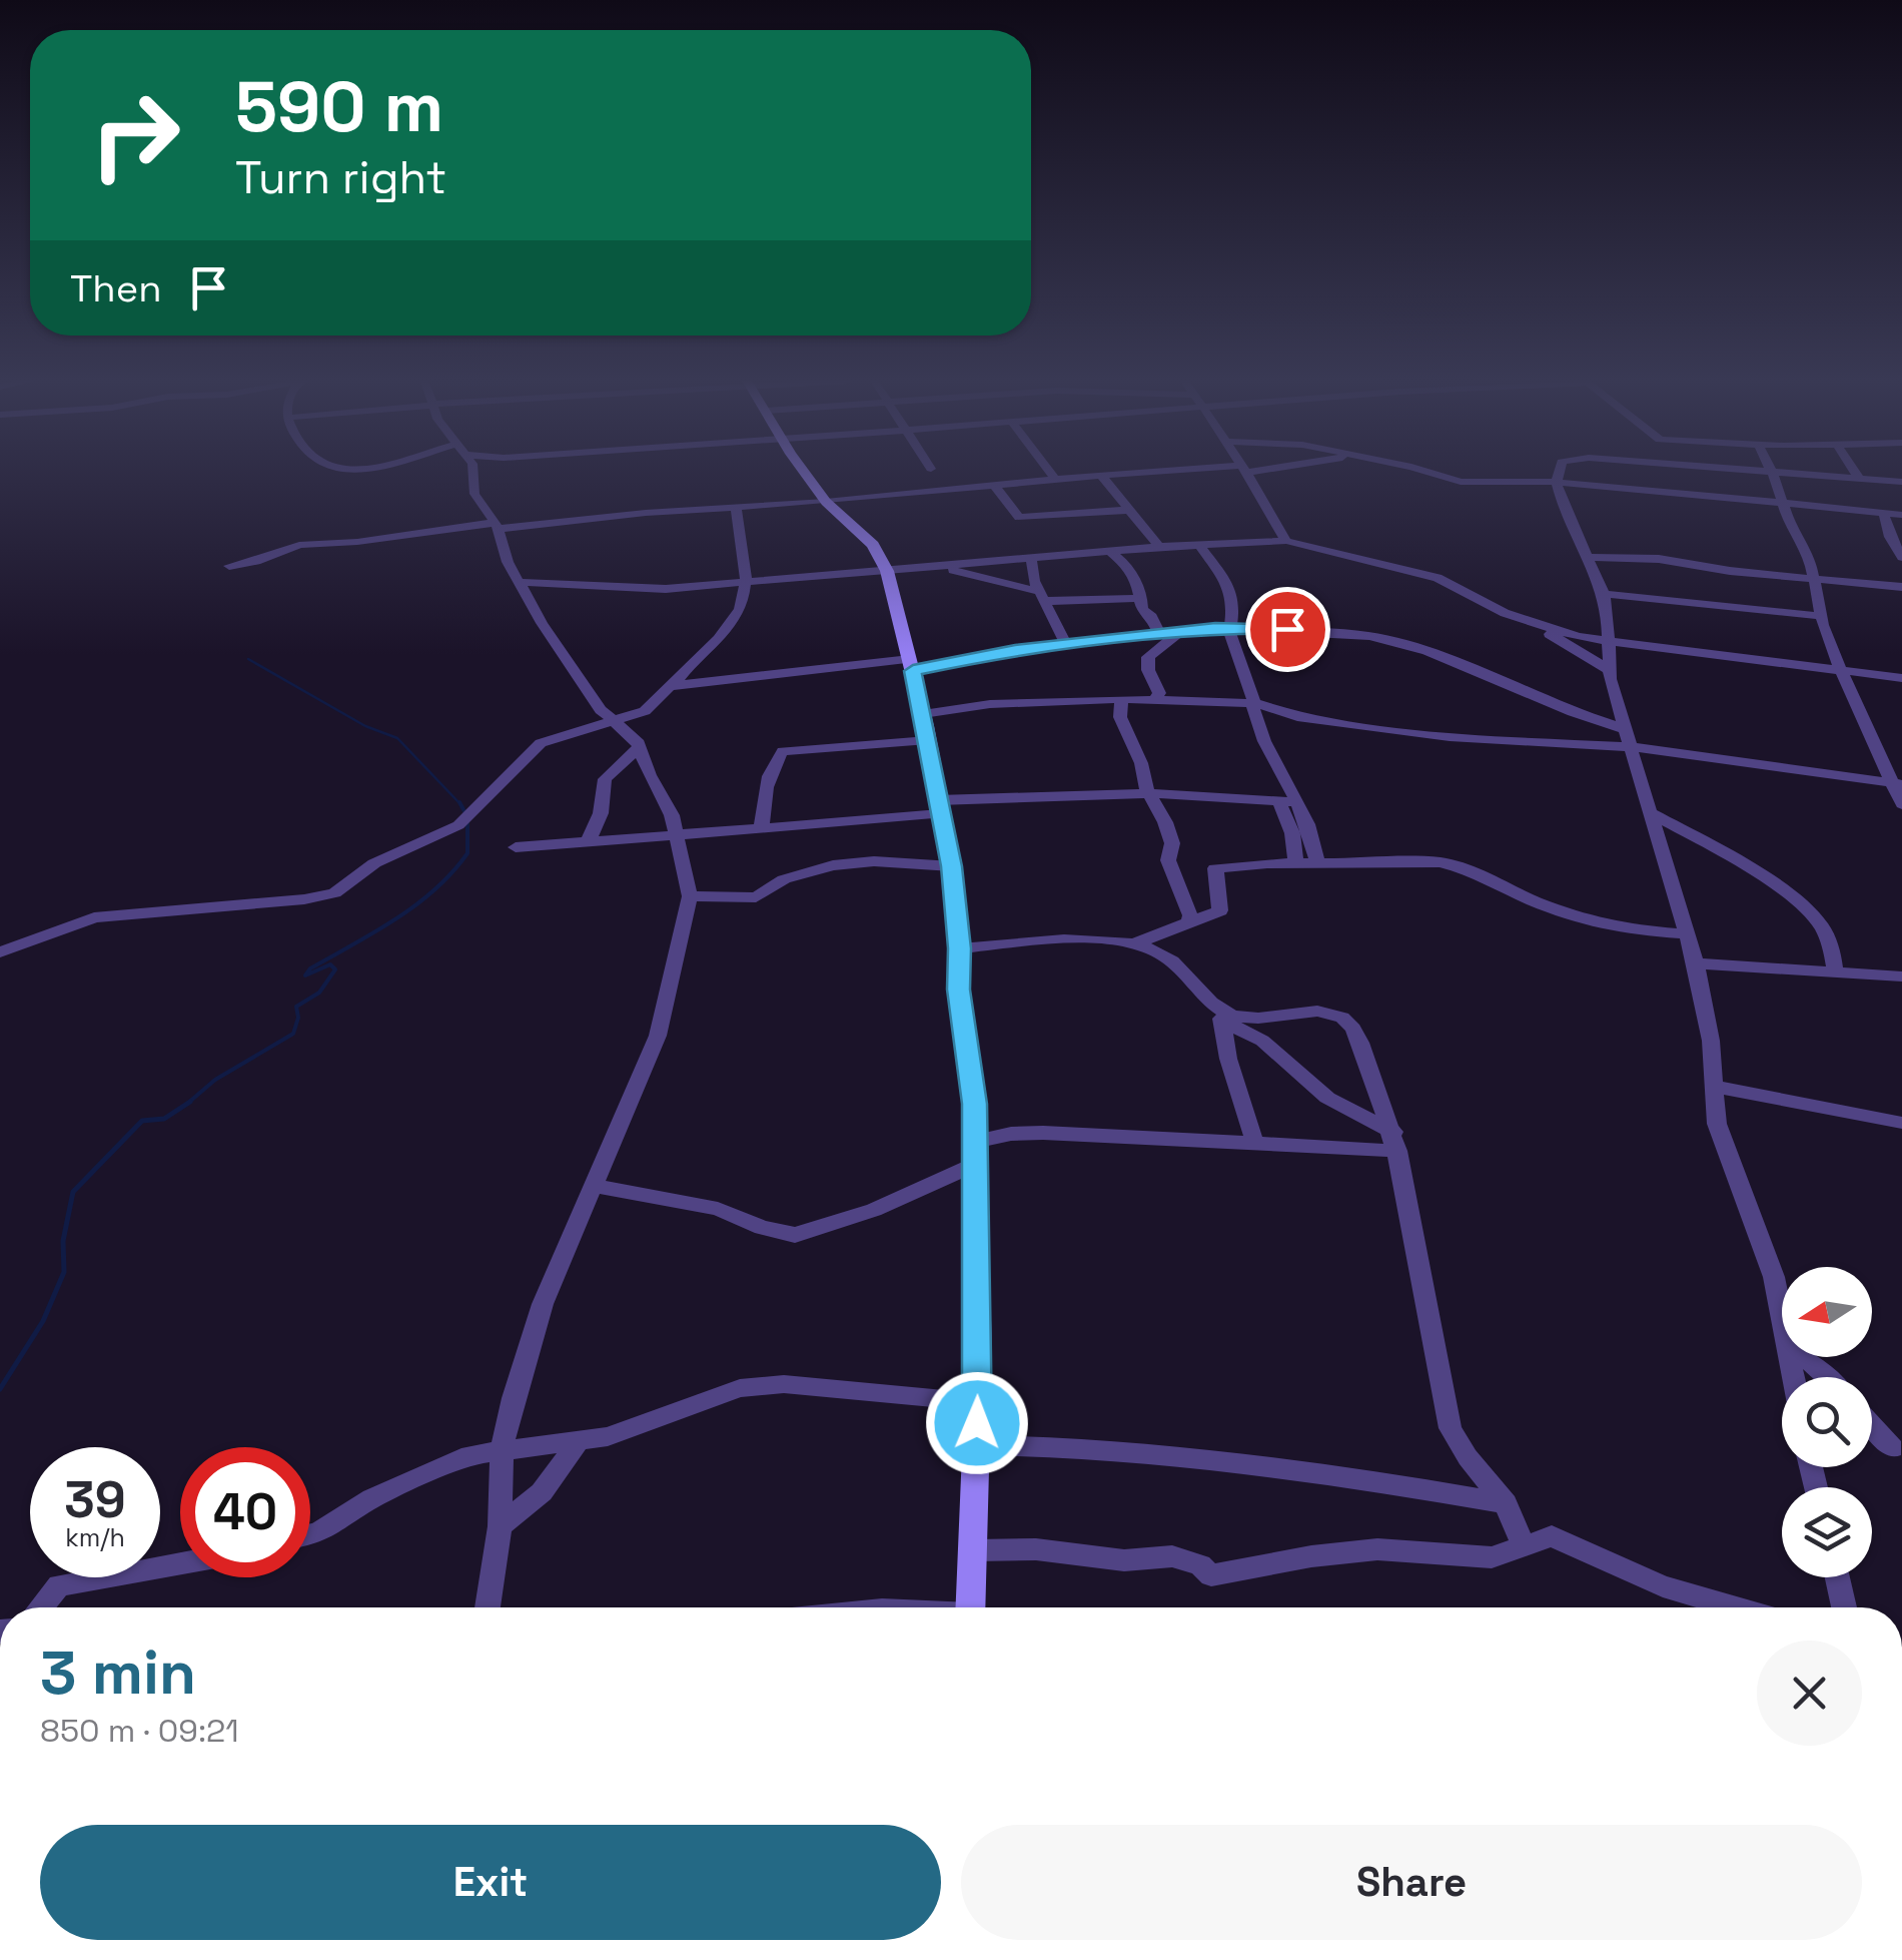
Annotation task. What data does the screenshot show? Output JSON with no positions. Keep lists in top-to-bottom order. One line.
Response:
{"north":"left","page":{"turn":["590 m","Turn right"],"then":"Then","speed":"39 km/h","limit":"40","heading":["3 min","850 m · 09:21"],"buttons":["Exit","Share"]}}
